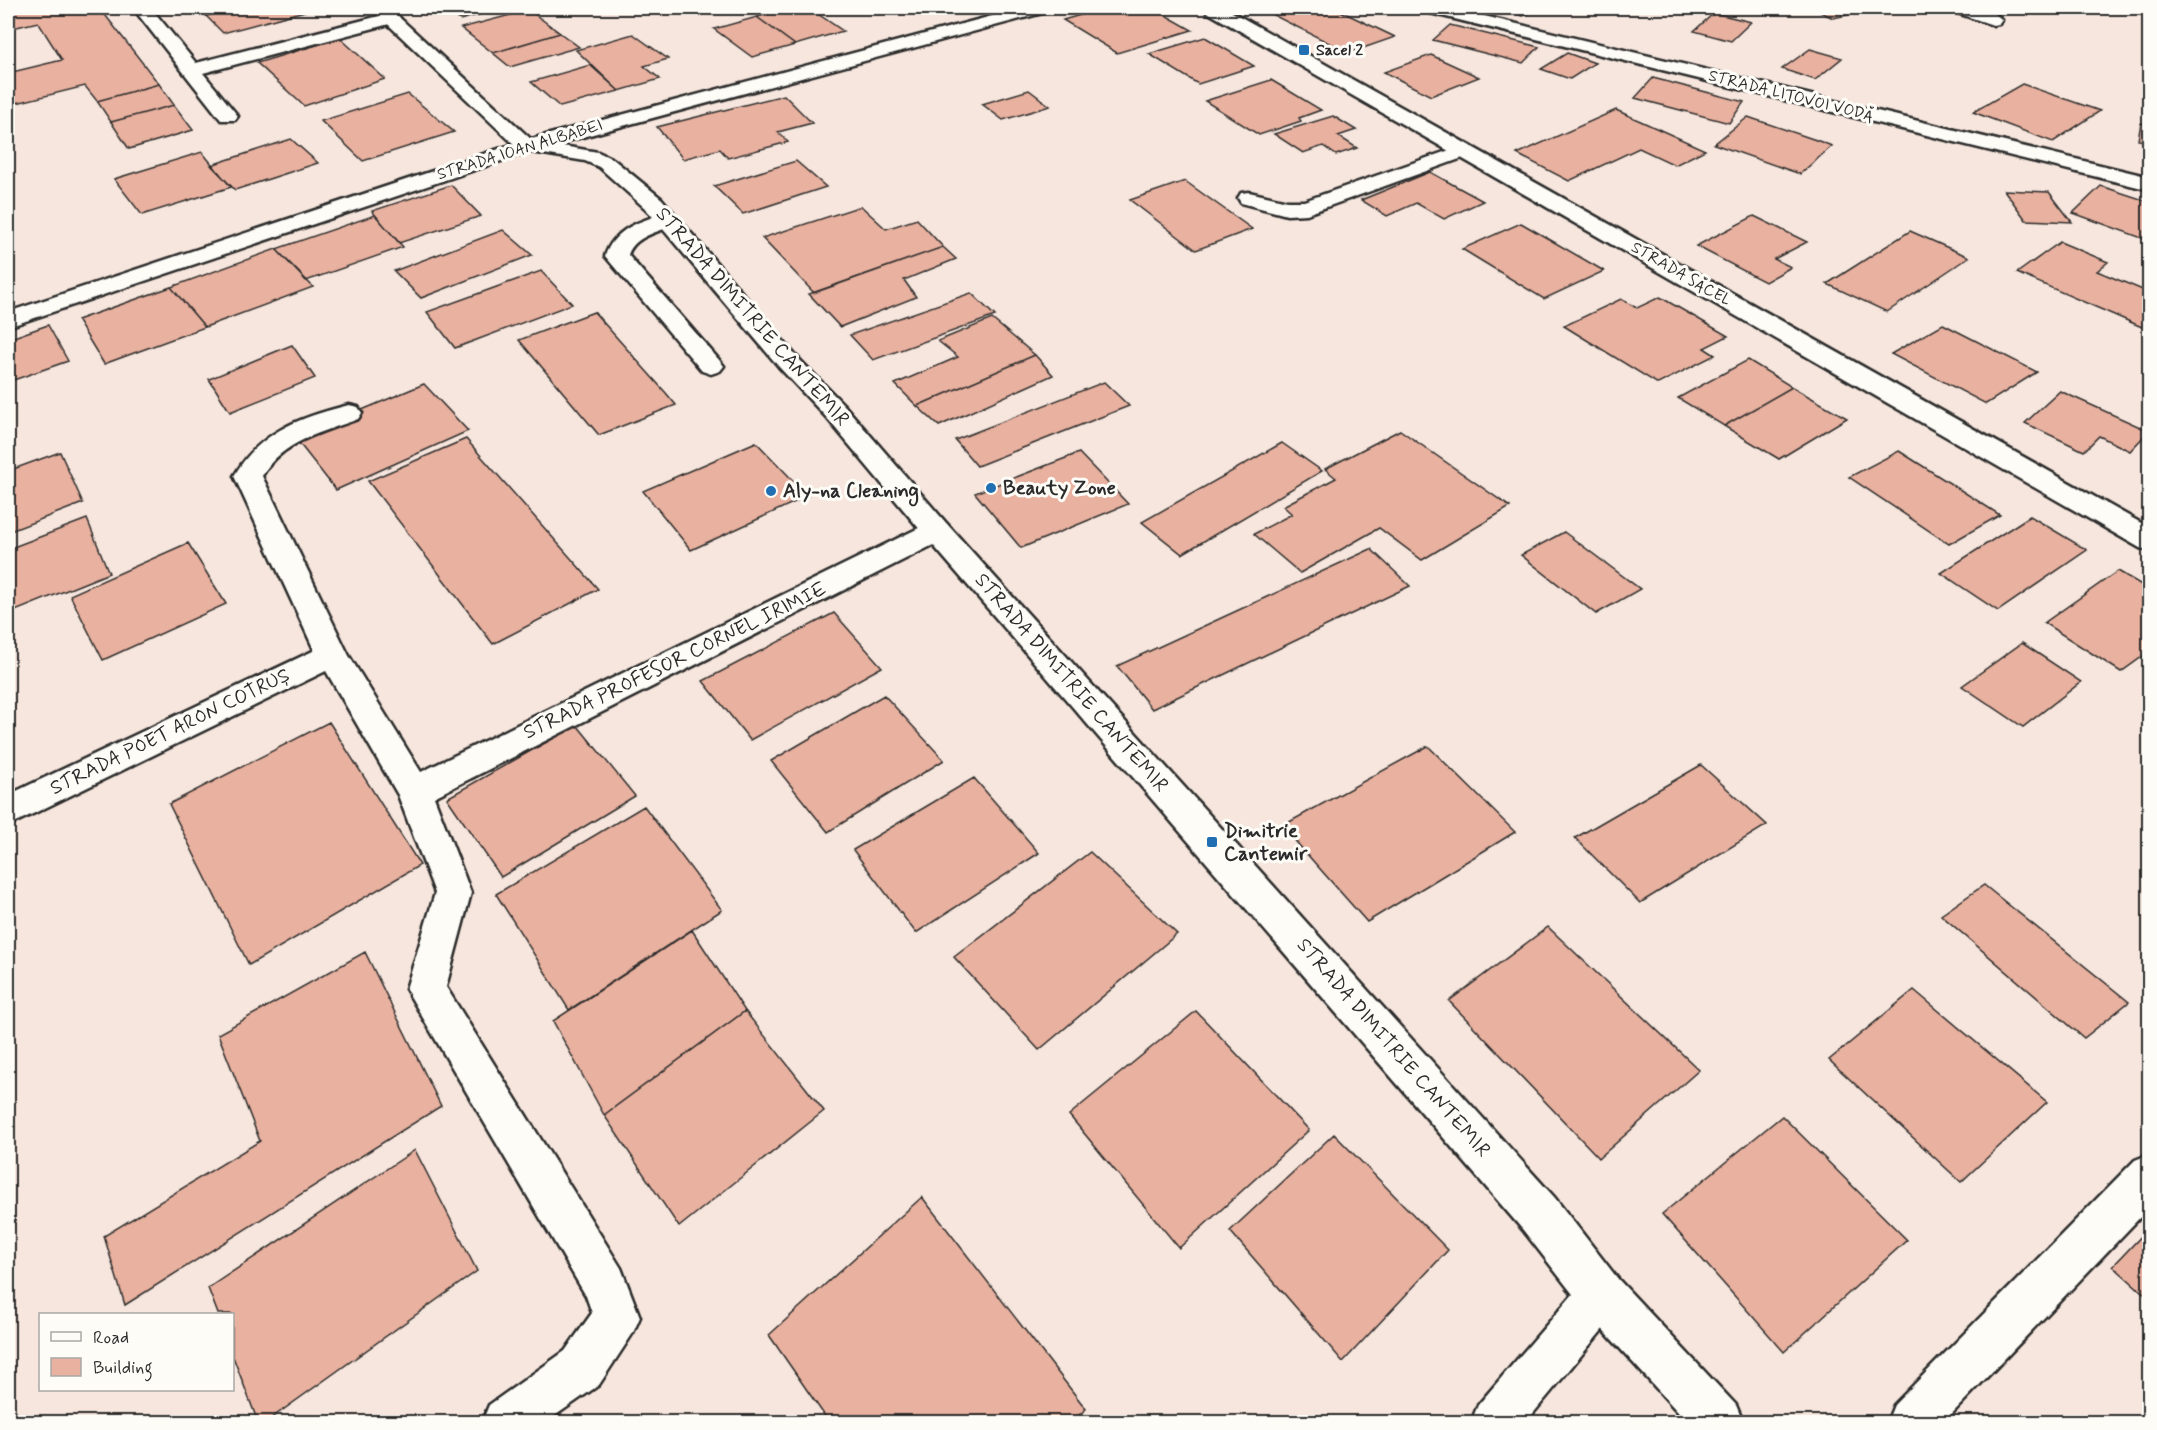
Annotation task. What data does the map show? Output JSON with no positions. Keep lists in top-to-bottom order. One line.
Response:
{"streets":{"street":["STRADA LITOVOI VODĂ","STRADA IOAN ALBABEI","STRADA SĂCEL","STRADA DIMITRIE CANTEMIR","STRADA PROFESOR CORNEL IRIMIE","STRADA POET ARON COTRUȘ"]},"crossings":[["STRADA IOAN ALBABEI","STRADA DIMITRIE CANTEMIR"],["STRADA DIMITRIE CANTEMIR","STRADA PROFESOR CORNEL IRIMIE"]],"places":{"transit":["Sacel 2","Dimitrie Cantemir"],"other":["Beauty Zone","Aly-na Cleaning"]},"legend":["Road","Building"]}
